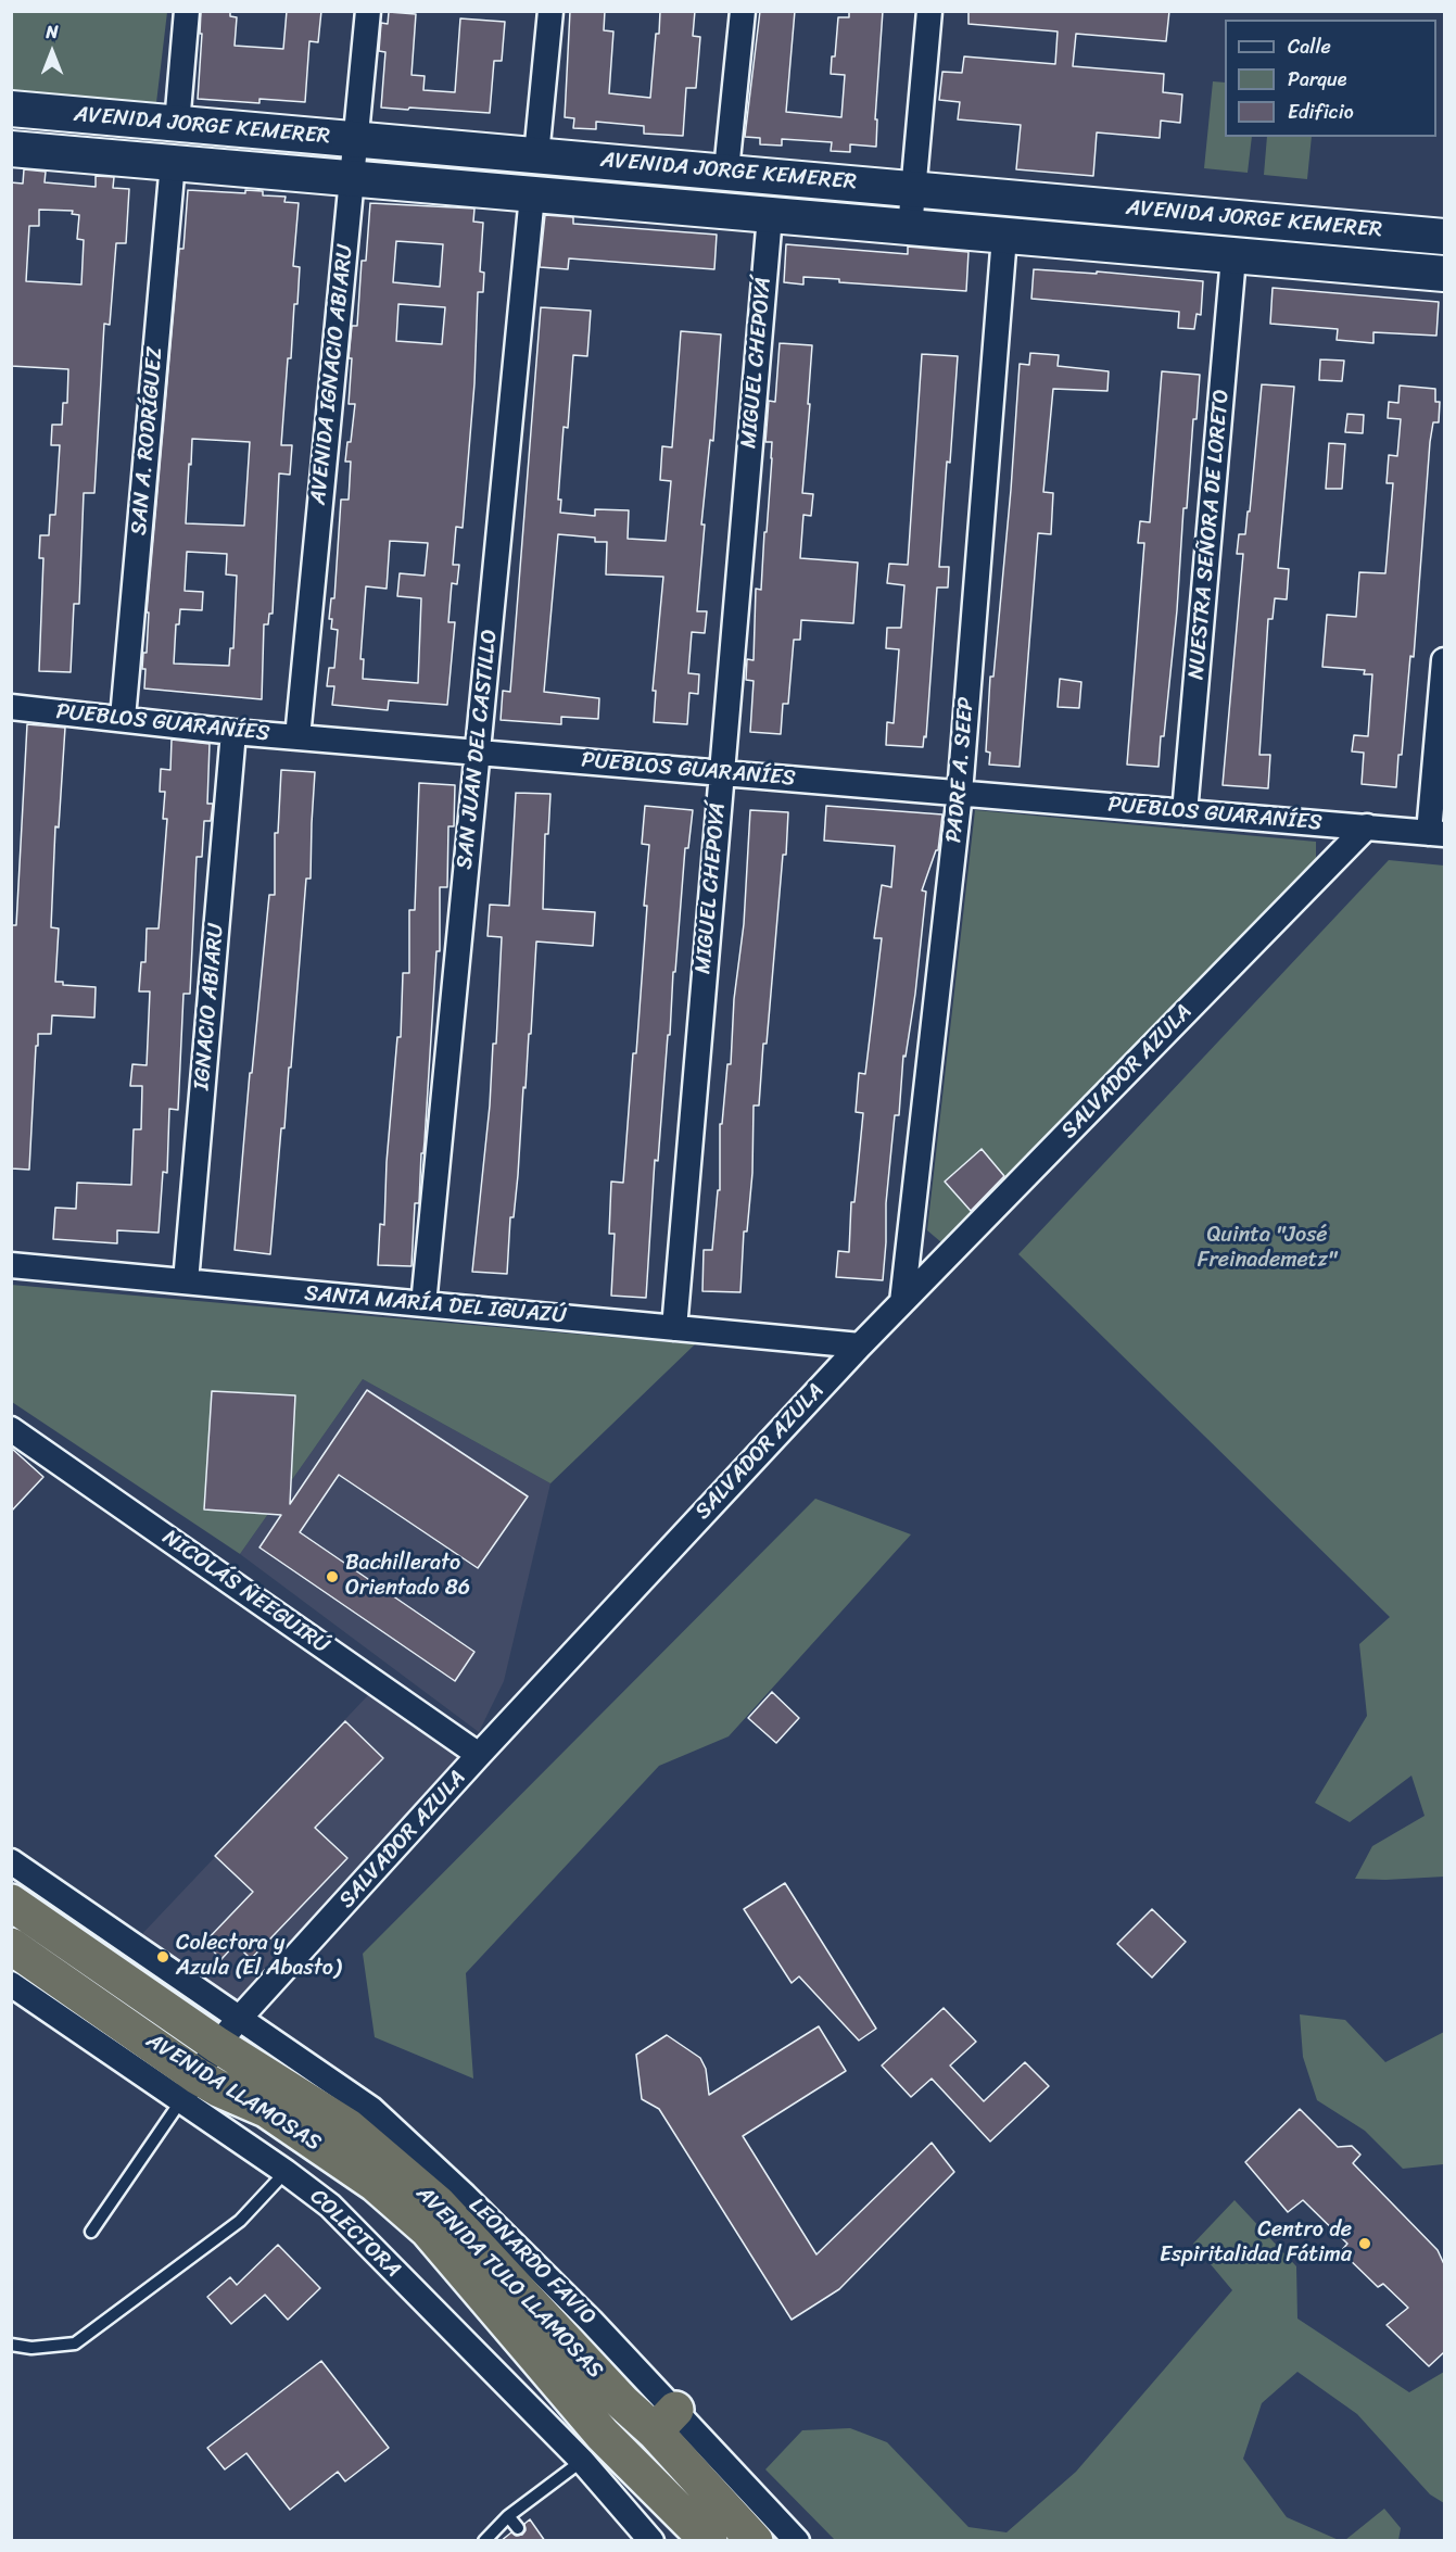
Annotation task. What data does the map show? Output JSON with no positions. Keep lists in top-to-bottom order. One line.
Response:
{"streets":{"highway":["AVENIDA LLAMOSAS","AVENIDA TULO LLAMOSAS"],"main road":["AVENIDA JORGE KEMERER"],"street":["MIGUEL CHEPOYÁ","AVENIDA IGNACIO ABIARU","SAN A. RODRÍGUEZ","NUESTRA SEÑORA DE LORETO","PUEBLOS GUARANÍES","SAN JUAN DEL CASTILLO","PADRE A. SEEP","IGNACIO ABIARU","SALVADOR AZULA","SANTA MARÍA DEL IGUAZÚ","NICOLÁS ÑEEGUIRÚ","COLECTORA"]},"crossings":[["AVENIDA JORGE KEMERER","MIGUEL CHEPOYÁ"],["AVENIDA JORGE KEMERER","AVENIDA IGNACIO ABIARU"],["AVENIDA JORGE KEMERER","SAN A. RODRÍGUEZ"],["AVENIDA JORGE KEMERER","NUESTRA SEÑORA DE LORETO"],["AVENIDA JORGE KEMERER","SAN JUAN DEL CASTILLO"],["AVENIDA JORGE KEMERER","PADRE A. SEEP"],["MIGUEL CHEPOYÁ","PUEBLOS GUARANÍES"],["MIGUEL CHEPOYÁ","SANTA MARÍA DEL IGUAZÚ"],["AVENIDA IGNACIO ABIARU","PUEBLOS GUARANÍES"],["SAN A. RODRÍGUEZ","PUEBLOS GUARANÍES"],["NUESTRA SEÑORA DE LORETO","PUEBLOS GUARANÍES"],["PUEBLOS GUARANÍES","SAN JUAN DEL CASTILLO"],["PUEBLOS GUARANÍES","PADRE A. SEEP"],["PUEBLOS GUARANÍES","IGNACIO ABIARU"],["PUEBLOS GUARANÍES","SALVADOR AZULA"],["SAN JUAN DEL CASTILLO","SANTA MARÍA DEL IGUAZÚ"],["PADRE A. SEEP","SALVADOR AZULA"],["IGNACIO ABIARU","SANTA MARÍA DEL IGUAZÚ"],["SALVADOR AZULA","SANTA MARÍA DEL IGUAZÚ"],["SALVADOR AZULA","NICOLÁS ÑEEGUIRÚ"],["SALVADOR AZULA","AVENIDA LLAMOSAS"],["SALVADOR AZULA","COLECTORA"],["SALVADOR AZULA","AVENIDA TULO LLAMOSAS"],["AVENIDA LLAMOSAS","COLECTORA"]],"parks":["Quinta \"José Freinademetz\""],"places":["Bachillerato Orientado 86","Colectora y Azula (El Abasto)","Centro de Espiritalidad Fátima"],"legend":["Calle","Parque","Edificio"],"north":"top"}
